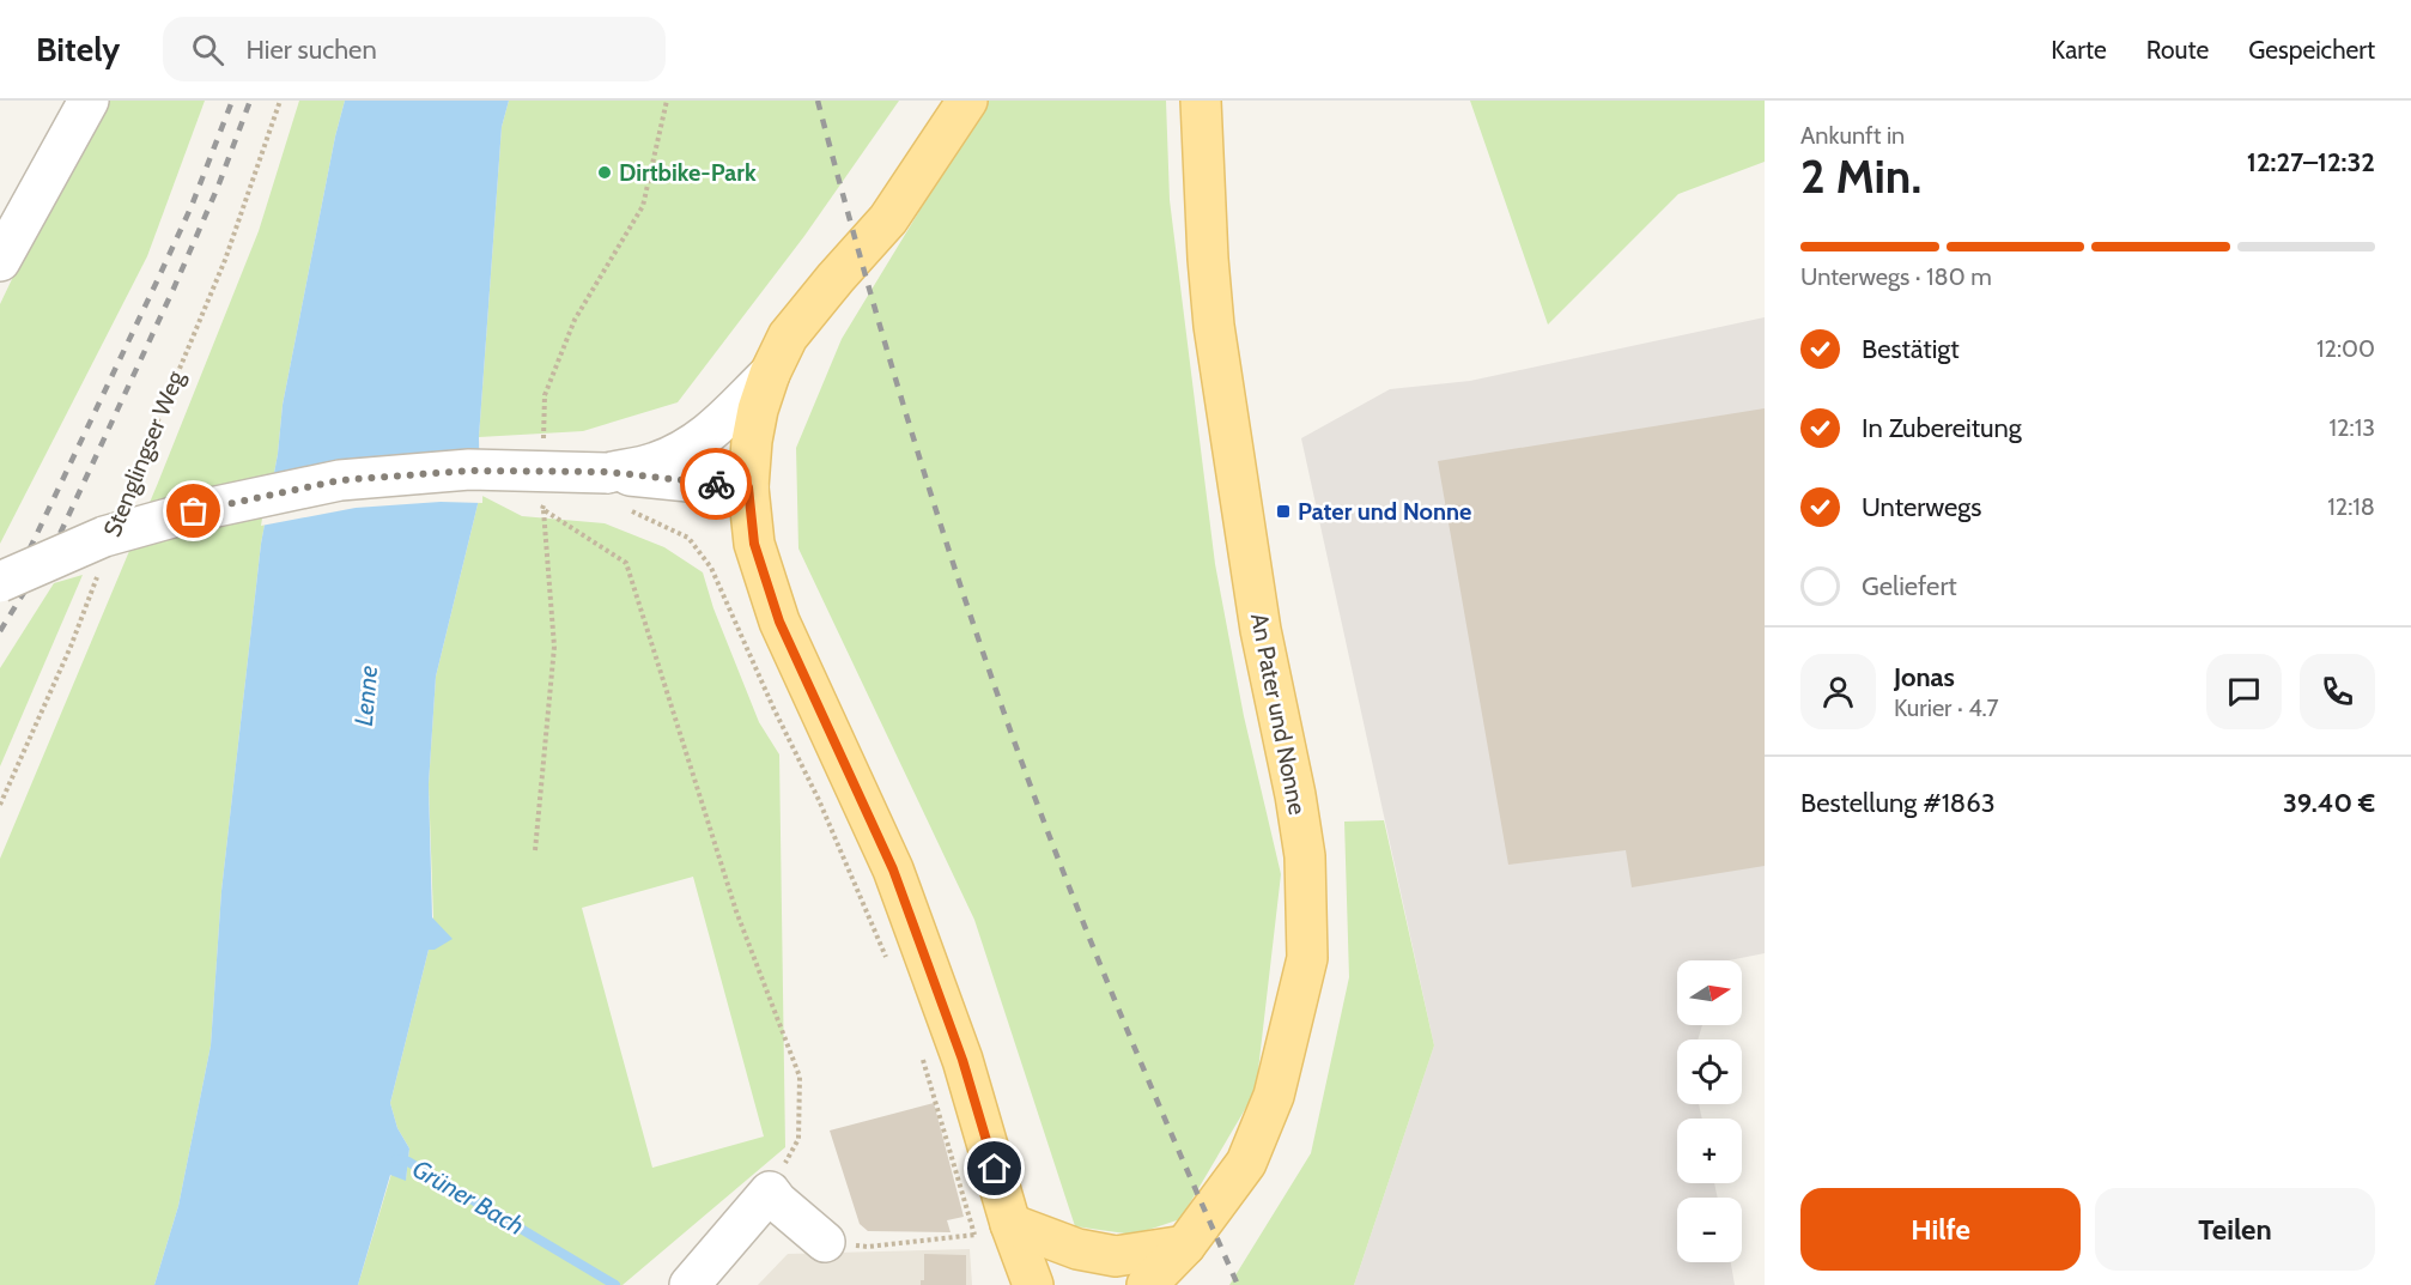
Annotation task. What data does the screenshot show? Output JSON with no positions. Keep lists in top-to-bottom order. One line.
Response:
{"streets":{"main road":["An Pater und Nonne"],"path":["Stenglingser Weg"]},"water":["Lenne","Grüner Bach"],"places":{"other":["Dirtbike-Park"],"transit":["Pater und Nonne"]},"north":"right","page":{"header":"Bitely","search":"Hier suchen","nav":["Karte","Route","Gespeichert"],"heading":["2 Min.","Ankunft in","12:27–12:32"],"panel":["Jonas","Kurier · 4.7","Bestellung #1863","39.40 €"],"bar":"Unterwegs · 180 m","list":[["Bestätigt","12:00"],["In Zubereitung","12:13"],["Unterwegs","12:18"],"Geliefert"],"map_buttons":["+","−"],"buttons":["Hilfe","Teilen"]}}
